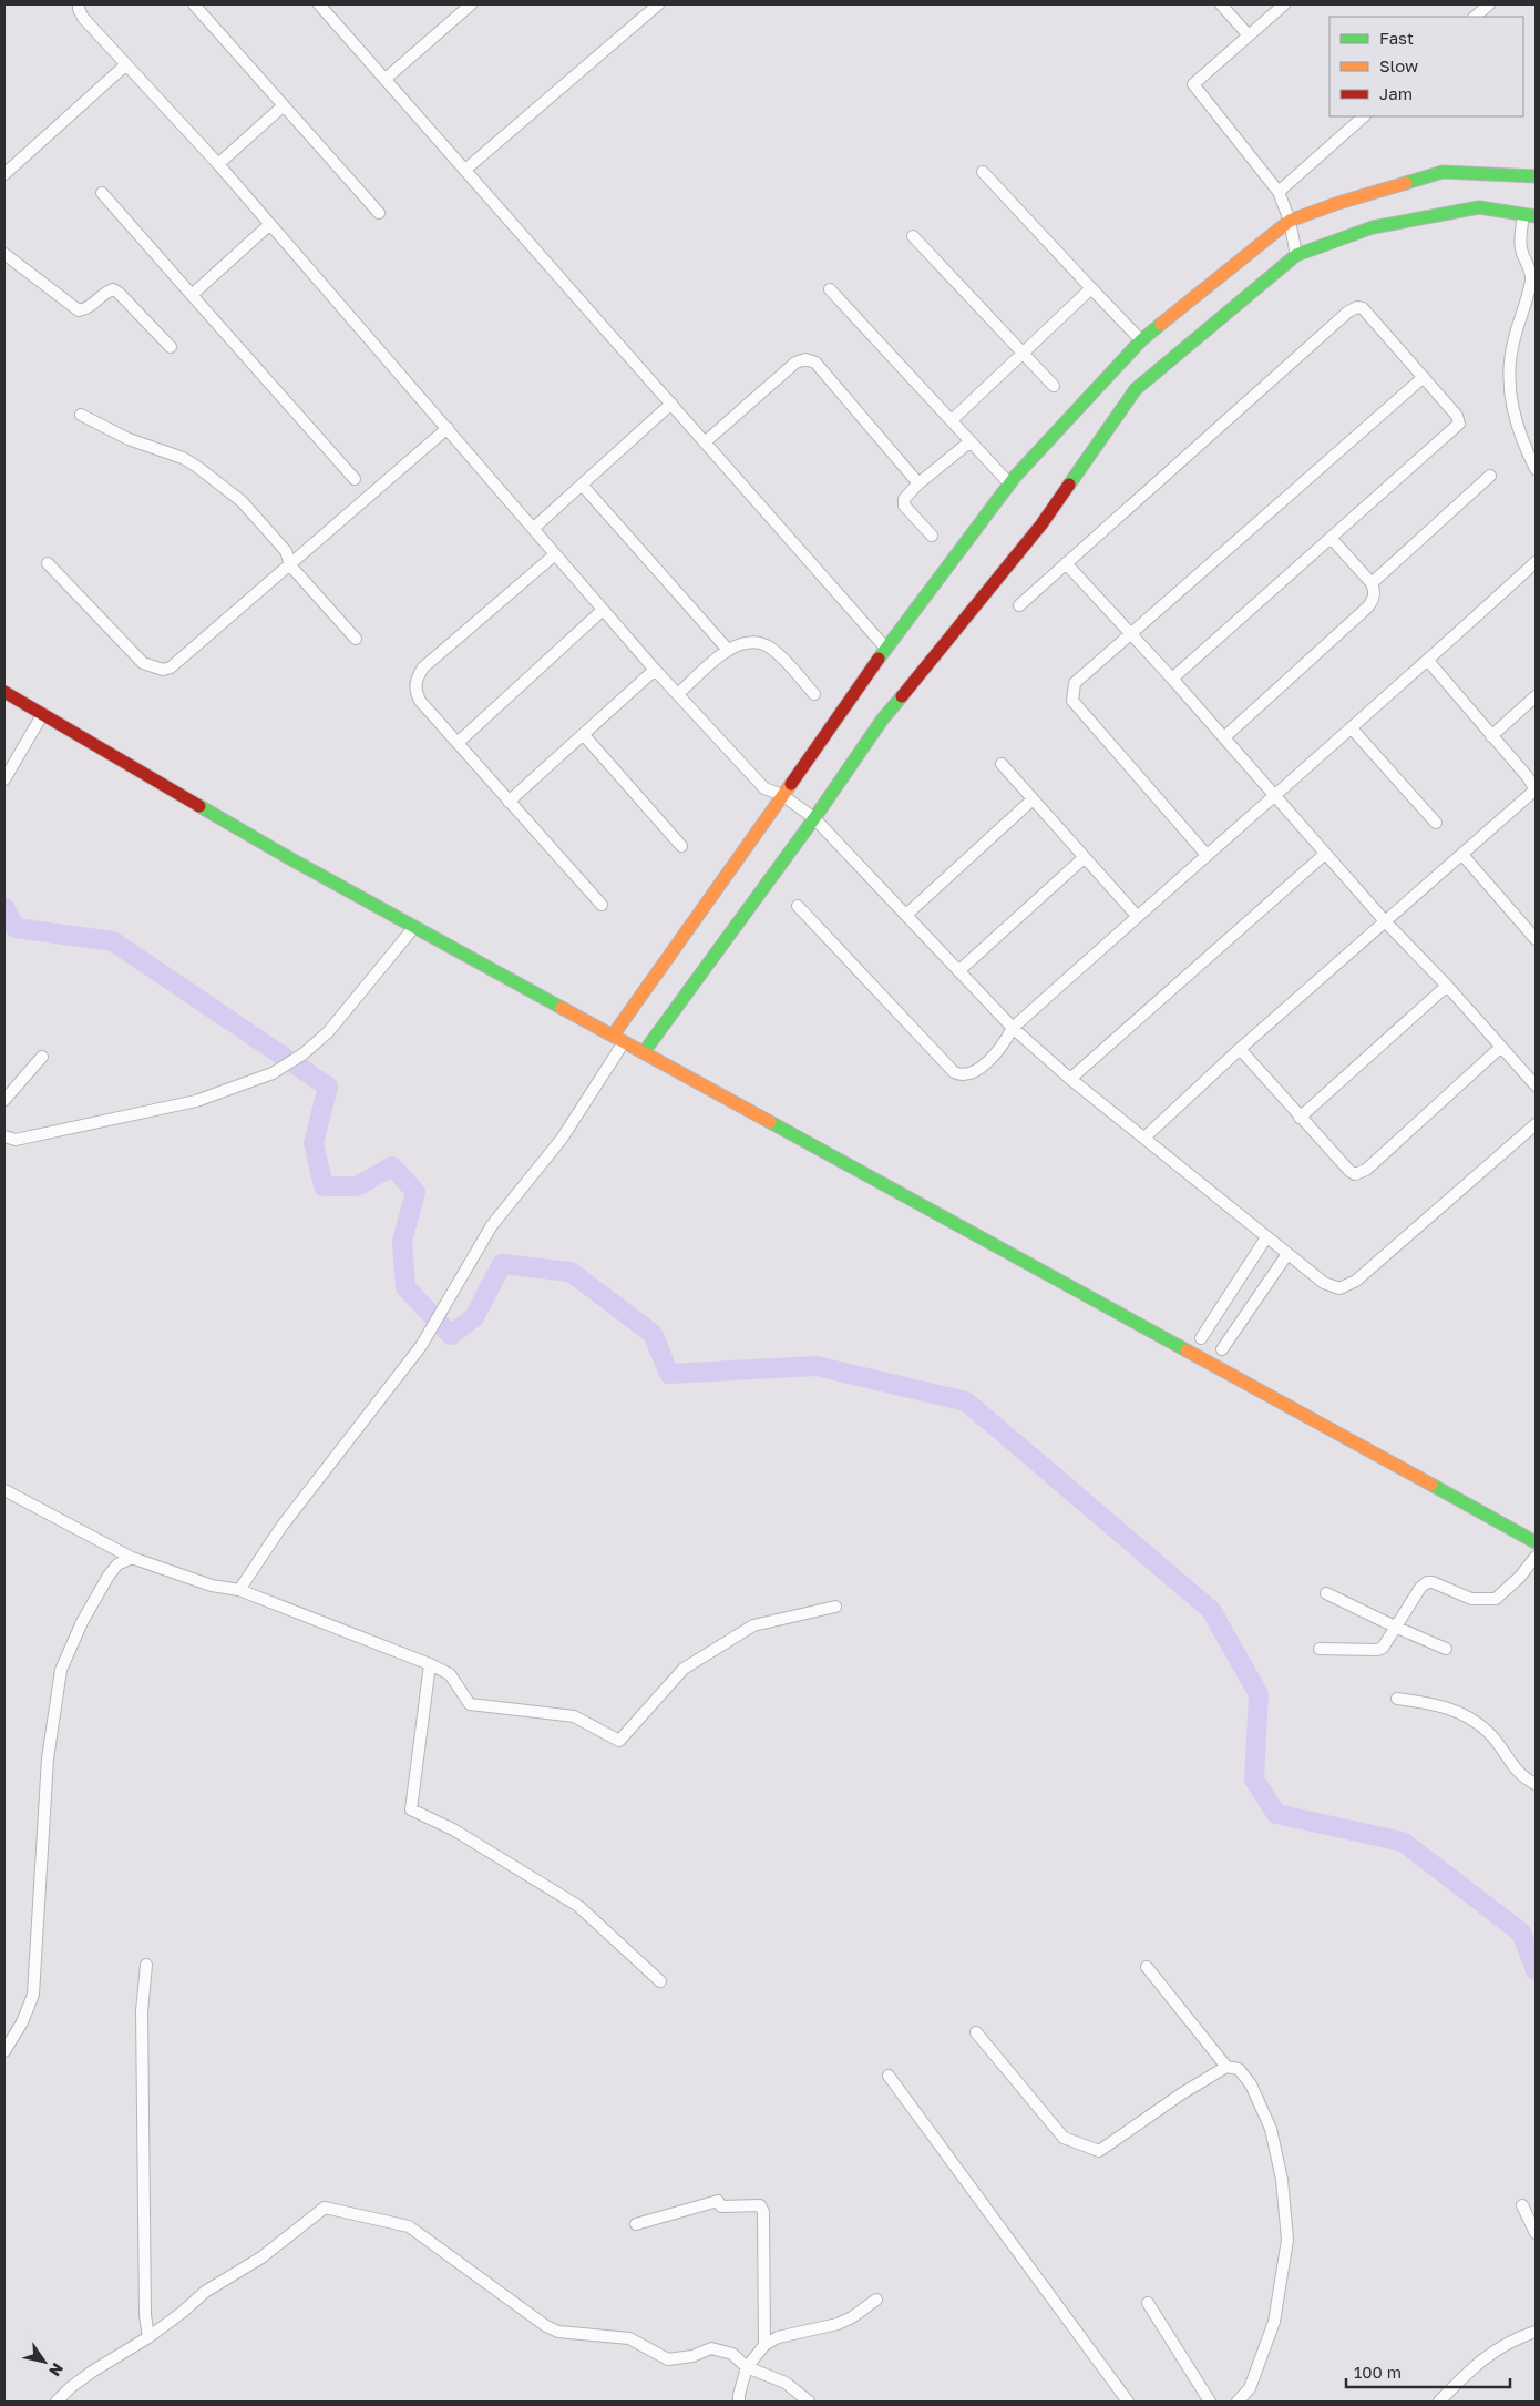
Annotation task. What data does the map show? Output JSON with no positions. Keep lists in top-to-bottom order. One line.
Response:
{"legend":["Fast","Slow","Jam"],"scale_bar":"100 m","north":"bottom right"}
